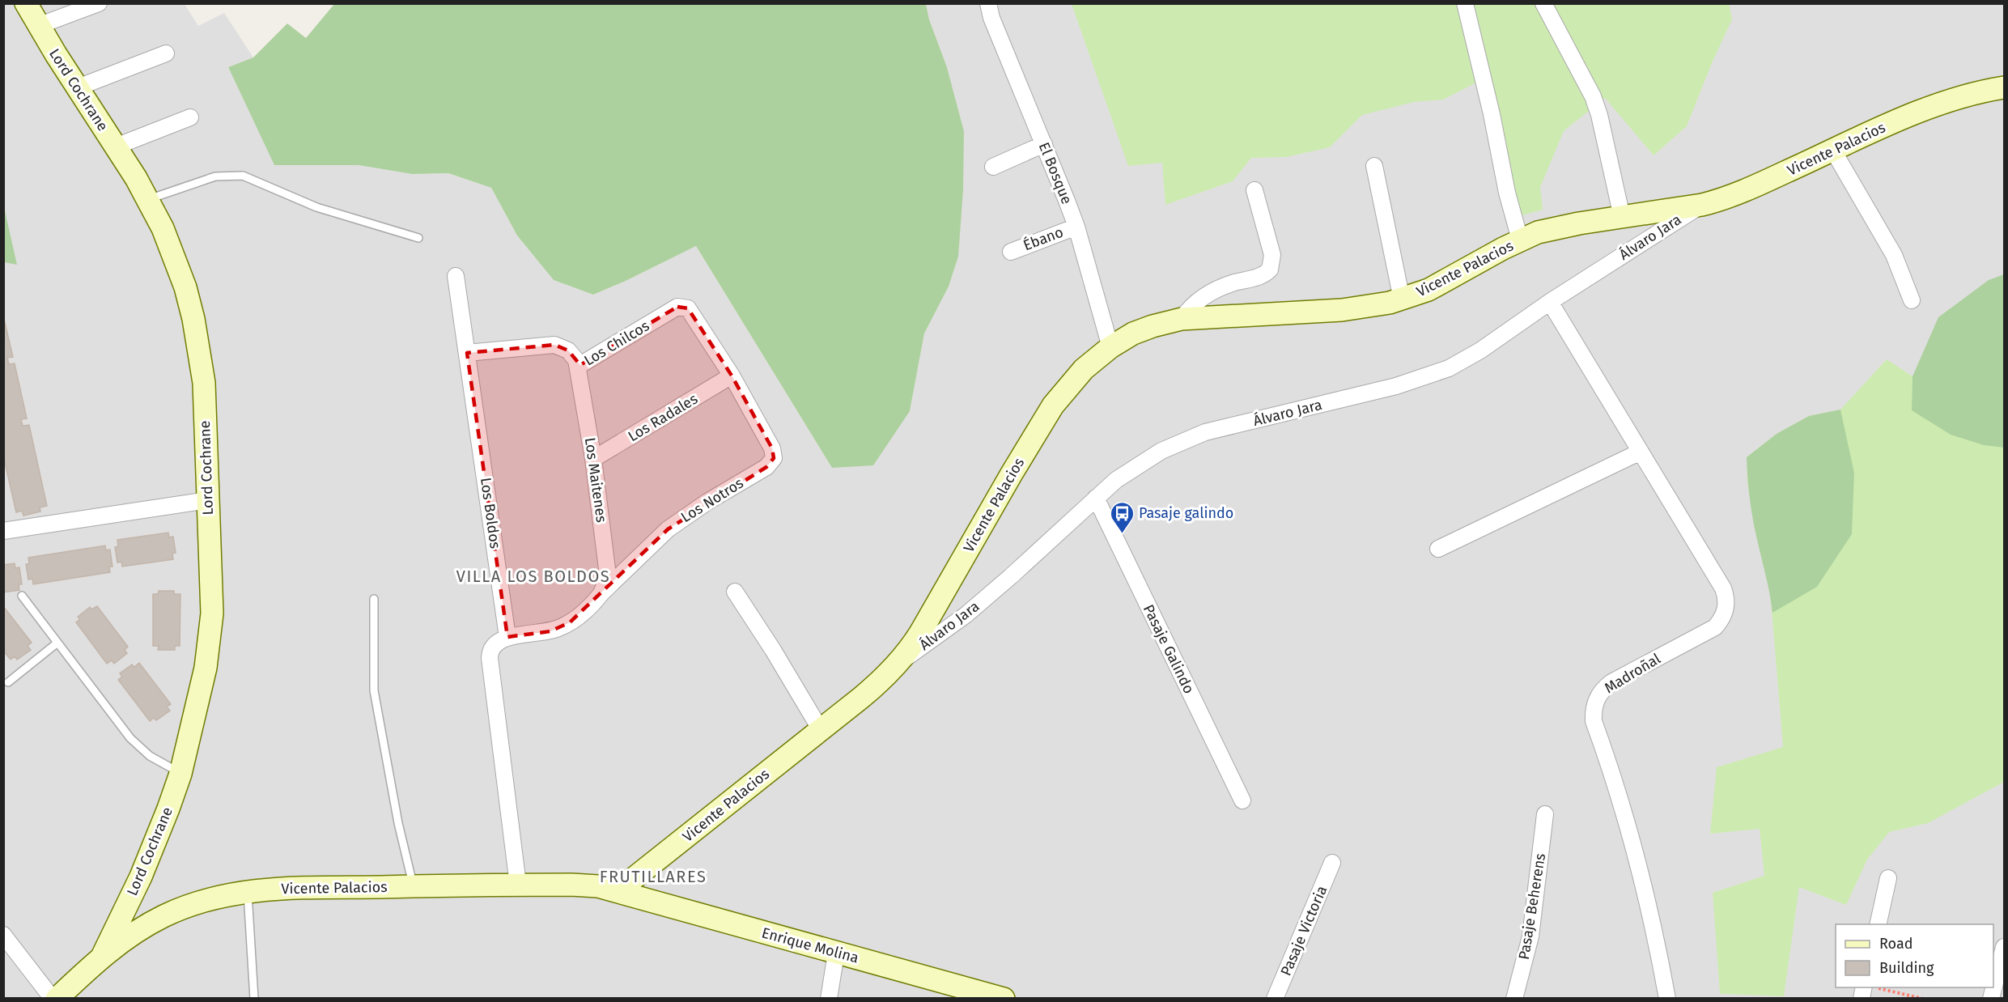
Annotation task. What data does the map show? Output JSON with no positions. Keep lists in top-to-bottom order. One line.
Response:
{"streets":{"main road":["Lord Cochrane","Vicente Palacios","Enrique Molina"],"street":["El Bosque","Álvaro Jara","Ébano","Los Chilcos","Los Radales","Los Maitenes","Los Notros","Los Boldos","Pasaje Galindo","Madroñal","Pasaje Beherens","Pasaje Victoria"]},"crossings":[["Lord Cochrane","Vicente Palacios"],["Vicente Palacios","El Bosque"],["Vicente Palacios","Álvaro Jara"],["Vicente Palacios","Enrique Molina"],["El Bosque","Ébano"],["Álvaro Jara","Pasaje Galindo"],["Álvaro Jara","Madroñal"],["Los Chilcos","Los Maitenes"],["Los Chilcos","Los Notros"],["Los Chilcos","Los Boldos"],["Los Radales","Los Maitenes"],["Los Radales","Los Notros"],["Los Maitenes","Los Notros"],["Los Notros","Los Boldos"]],"districts":["VILLA LOS BOLDOS","FRUTILLARES"],"places":{"bus stop":["Pasaje galindo"]},"legend":["Road","Building"]}
